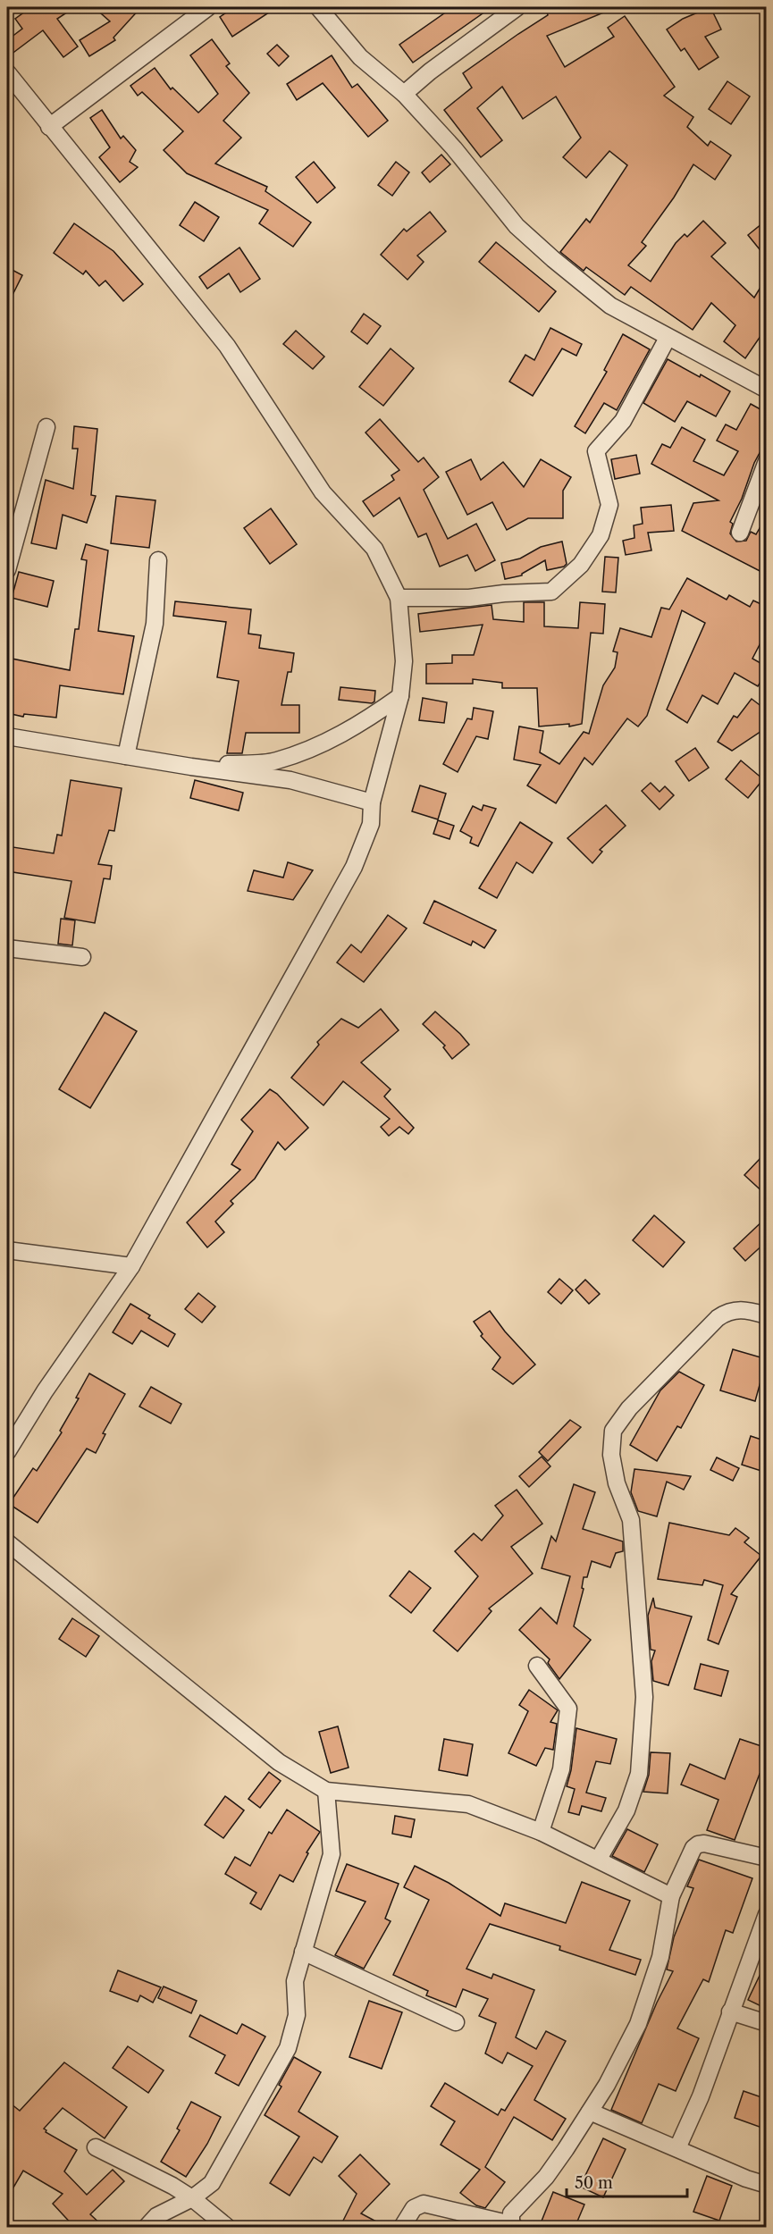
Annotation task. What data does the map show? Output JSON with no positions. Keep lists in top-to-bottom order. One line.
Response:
{"scale_bar":"50 m"}
